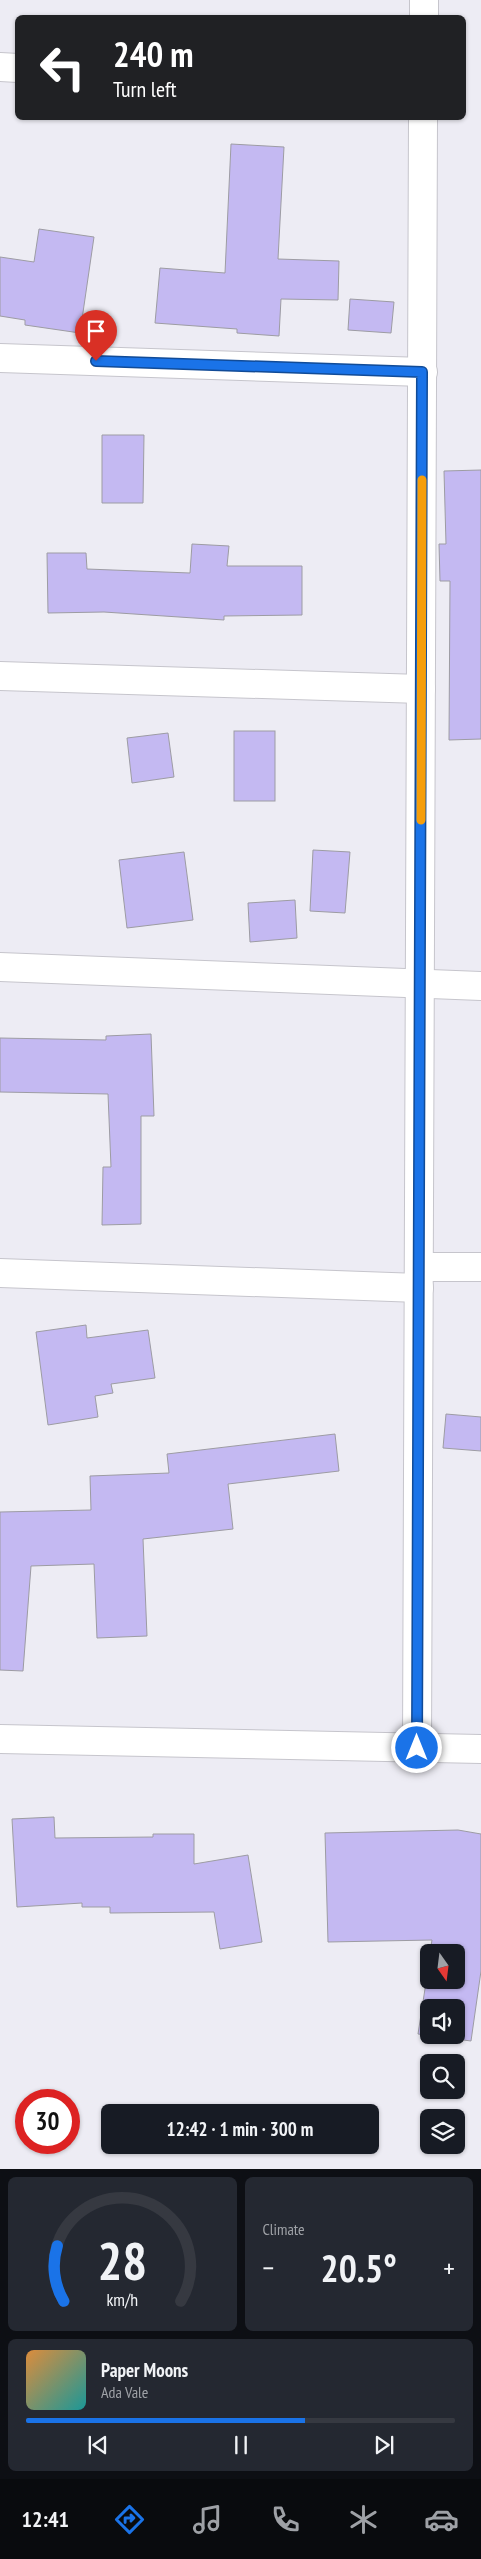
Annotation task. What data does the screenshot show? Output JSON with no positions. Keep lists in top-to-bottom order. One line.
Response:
{"north":"bottom","page":{"turn":["240 m","Turn left"],"limit":"30","trip":"12:42 · 1 min · 300 m","tile":"Climate","heat":["−","20.5°","+"],"song":["Paper Moons","Ada Vale"],"tabs":"12:41","gauge":["28","km/h"]}}
